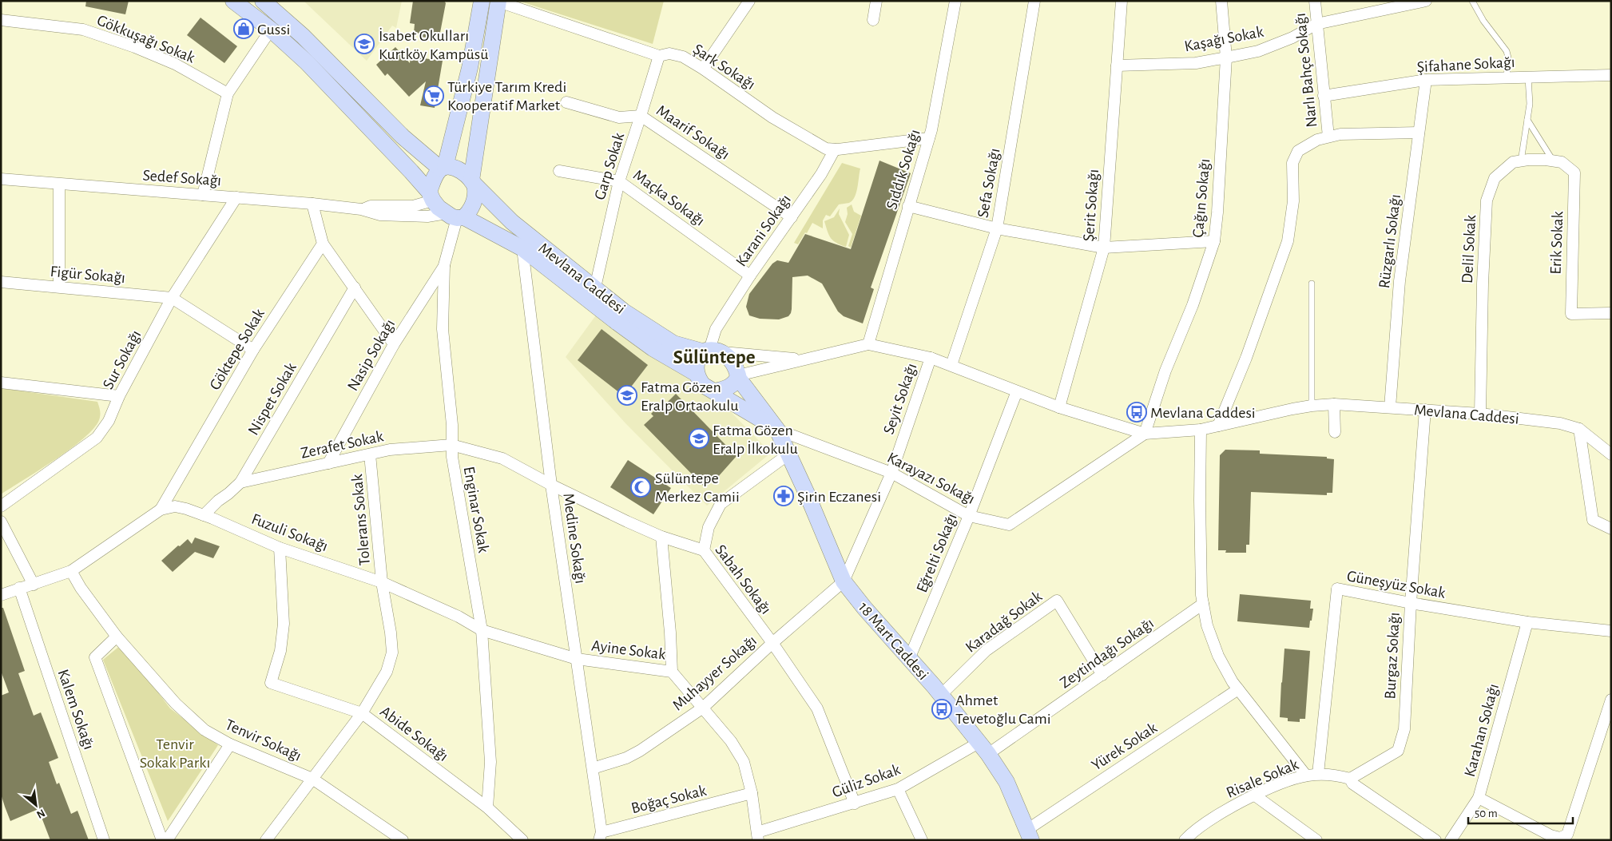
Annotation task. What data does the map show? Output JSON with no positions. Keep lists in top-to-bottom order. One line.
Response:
{"streets":{"street":["Gökkuşağı Sokak","Kaşağı Sokak","Şifahane Sokağı","Şark Sokağı","Narlı Bahçe Sokağı","Maarif Sokağı","Garp Sokak","Sıddık Sokağı","Sedef Sokağı","Sefa Sokağı","Maçka Sokağı","Çağın Sokağı","Şerit Sokağı","Karani Sokağı","Rüzgarlı Sokağı","Erik Sokak","Delil Sokak","Figür Sokağı","Mevlana Caddesi","Göktepe Sokak","Nasip Sokağı","Sur Sokağı","Nispet Sokak","Seyit Sokağı","Zerafet Sokak","Karayazı Sokağı","Enginar Sokak","Tolerans Sokak","Fuzuli Sokağı","Medine Sokağı","Eğrelti Sokağı","Sabah Sokağı","Güneşyüz Sokak","Karadağ Sokak","18 Mart Caddesi","Ayine Sokak","Zeytindağı Sokağı","Burgaz Sokağı","Muhayyer Sokağı","Kalem Sokağı","Karahan Sokağı","Abide Sokağı","Tenvir Sokağı","Yürek Sokak","Risale Sokak","Güliz Sokak","Boğaç Sokak"]},"crossings":[["Kaşağı Sokak","Narlı Bahçe Sokağı"],["Kaşağı Sokak","Çağın Sokağı"],["Kaşağı Sokak","Şerit Sokağı"],["Şifahane Sokağı","Narlı Bahçe Sokağı"],["Şifahane Sokağı","Rüzgarlı Sokağı"],["Şark Sokağı","Garp Sokak"],["Şark Sokağı","Sıddık Sokağı"],["Şark Sokağı","Karani Sokağı"],["Maarif Sokağı","Garp Sokak"],["Maarif Sokağı","Karani Sokağı"],["Garp Sokak","Maçka Sokağı"],["Garp Sokak","Mevlana Caddesi"],["Sıddık Sokağı","Mevlana Caddesi"],["Sedef Sokağı","Sur Sokağı"],["Sefa Sokağı","Mevlana Caddesi"],["Maçka Sokağı","Karani Sokağı"],["Çağın Sokağı","Mevlana Caddesi"],["Çağın Sokağı","Karayazı Sokağı"],["Şerit Sokağı","Mevlana Caddesi"],["Karani Sokağı","Mevlana Caddesi"],["Karani Sokağı","18 Mart Caddesi"],["Rüzgarlı Sokağı","Mevlana Caddesi"],["Erik Sokak","Delil Sokak"],["Delil Sokak","Mevlana Caddesi"],["Figür Sokağı","Sur Sokağı"],["Mevlana Caddesi","Seyit Sokağı"],["Mevlana Caddesi","Karayazı Sokağı"],["Mevlana Caddesi","Enginar Sokak"],["Mevlana Caddesi","Medine Sokağı"],["Mevlana Caddesi","Eğrelti Sokağı"],["Mevlana Caddesi","18 Mart Caddesi"],["Mevlana Caddesi","Burgaz Sokağı"],["Göktepe Sokak","Fuzuli Sokağı"],["Nasip Sokağı","Zerafet Sokak"],["Nasip Sokağı","Enginar Sokak"],["Nispet Sokak","Zerafet Sokak"],["Nispet Sokak","Fuzuli Sokağı"],["Seyit Sokağı","Karayazı Sokağı"],["Seyit Sokağı","18 Mart Caddesi"],["Seyit Sokağı","Muhayyer Sokağı"],["Zerafet Sokak","Enginar Sokak"],["Zerafet Sokak","Tolerans Sokak"],["Zerafet Sokak","Sabah Sokağı"],["Karayazı Sokağı","Eğrelti Sokağı"],["Karayazı Sokağı","18 Mart Caddesi"],["Enginar Sokak","Fuzuli Sokağı"],["Enginar Sokak","Sabah Sokağı"],["Enginar Sokak","Abide Sokağı"],["Tolerans Sokak","Fuzuli Sokağı"],["Tolerans Sokak","Abide Sokağı"],["Tolerans Sokak","Tenvir Sokağı"],["Fuzuli Sokağı","Medine Sokağı"],["Fuzuli Sokağı","Ayine Sokak"],["Fuzuli Sokağı","Kalem Sokağı"],["Fuzuli Sokağı","Abide Sokağı"],["Fuzuli Sokağı","Tenvir Sokağı"],["Medine Sokağı","Sabah Sokağı"],["Medine Sokağı","Ayine Sokak"],["Medine Sokağı","Muhayyer Sokağı"],["Medine Sokağı","Boğaç Sokak"],["Eğrelti Sokağı","18 Mart Caddesi"],["Sabah Sokağı","Muhayyer Sokağı"],["Sabah Sokağı","Güliz Sokak"],["Güneşyüz Sokak","Burgaz Sokağı"],["Güneşyüz Sokak","Karahan Sokağı"],["Güneşyüz Sokak","Risale Sokak"],["Karadağ Sokak","18 Mart Caddesi"],["Karadağ Sokak","Zeytindağı Sokağı"],["18 Mart Caddesi","Zeytindağı Sokağı"],["18 Mart Caddesi","Muhayyer Sokağı"],["18 Mart Caddesi","Yürek Sokak"],["18 Mart Caddesi","Güliz Sokak"],["Ayine Sokak","Muhayyer Sokağı"],["Ayine Sokak","Güliz Sokak"],["Ayine Sokak","Boğaç Sokak"],["Zeytindağı Sokağı","Güliz Sokak"],["Burgaz Sokağı","Risale Sokak"]],"districts":["Sülüntepe"],"parks":["Tenvir Sokak Parkı"],"places":{"shop":["Gussi"],"school or university":["İsabet Okulları Kurtköy Kampüsü","Fatma Gözen Eralp Ortaokulu","Fatma Gözen Eralp İlkokulu"],"supermarket":["Türkiye Tarım Kredi Kooperatif Market"],"bus stop":["Mevlana Caddesi","Ahmet Tevetoğlu Cami"],"mosque":["Sülüntepe Merkez Camii"],"pharmacy":["Şirin Eczanesi"]},"scale_bar":"50 m","north":"bottom right"}
